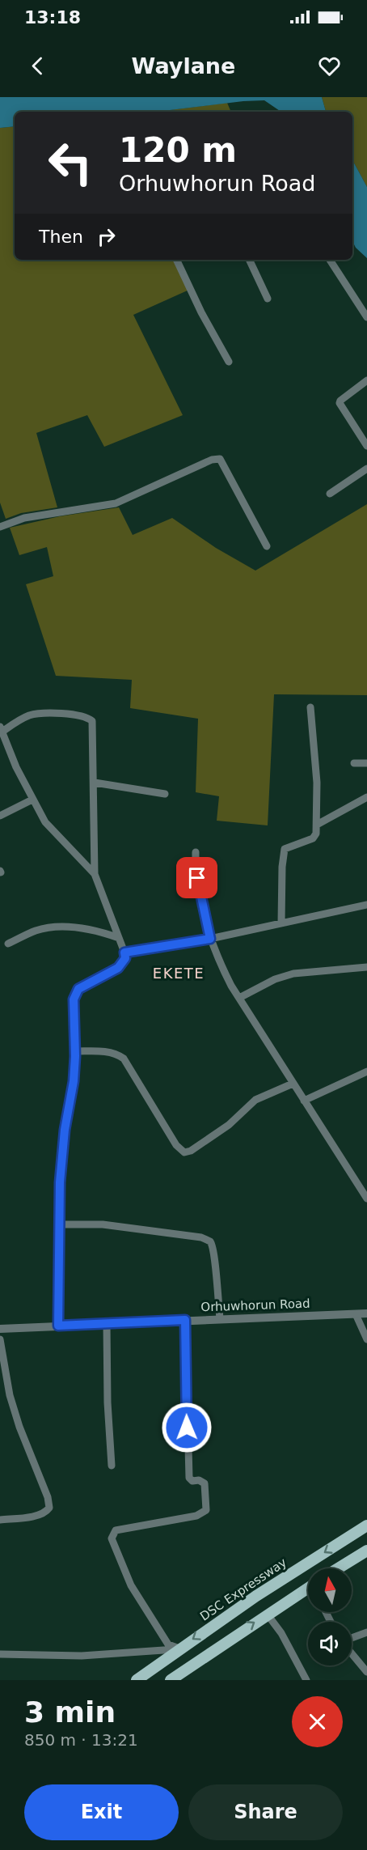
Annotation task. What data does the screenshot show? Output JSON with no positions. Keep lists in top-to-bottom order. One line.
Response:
{"streets":{"main road":["DSC Expressway"],"street":["Orhuwhorun Road"]},"districts":["EKETE"],"north":"top","page":{"status":"13:18","header":"Waylane","turn":["120 m","Orhuwhorun Road"],"then":"Then","heading":["3 min","850 m · 13:21"],"buttons":["Exit","Share"]}}
